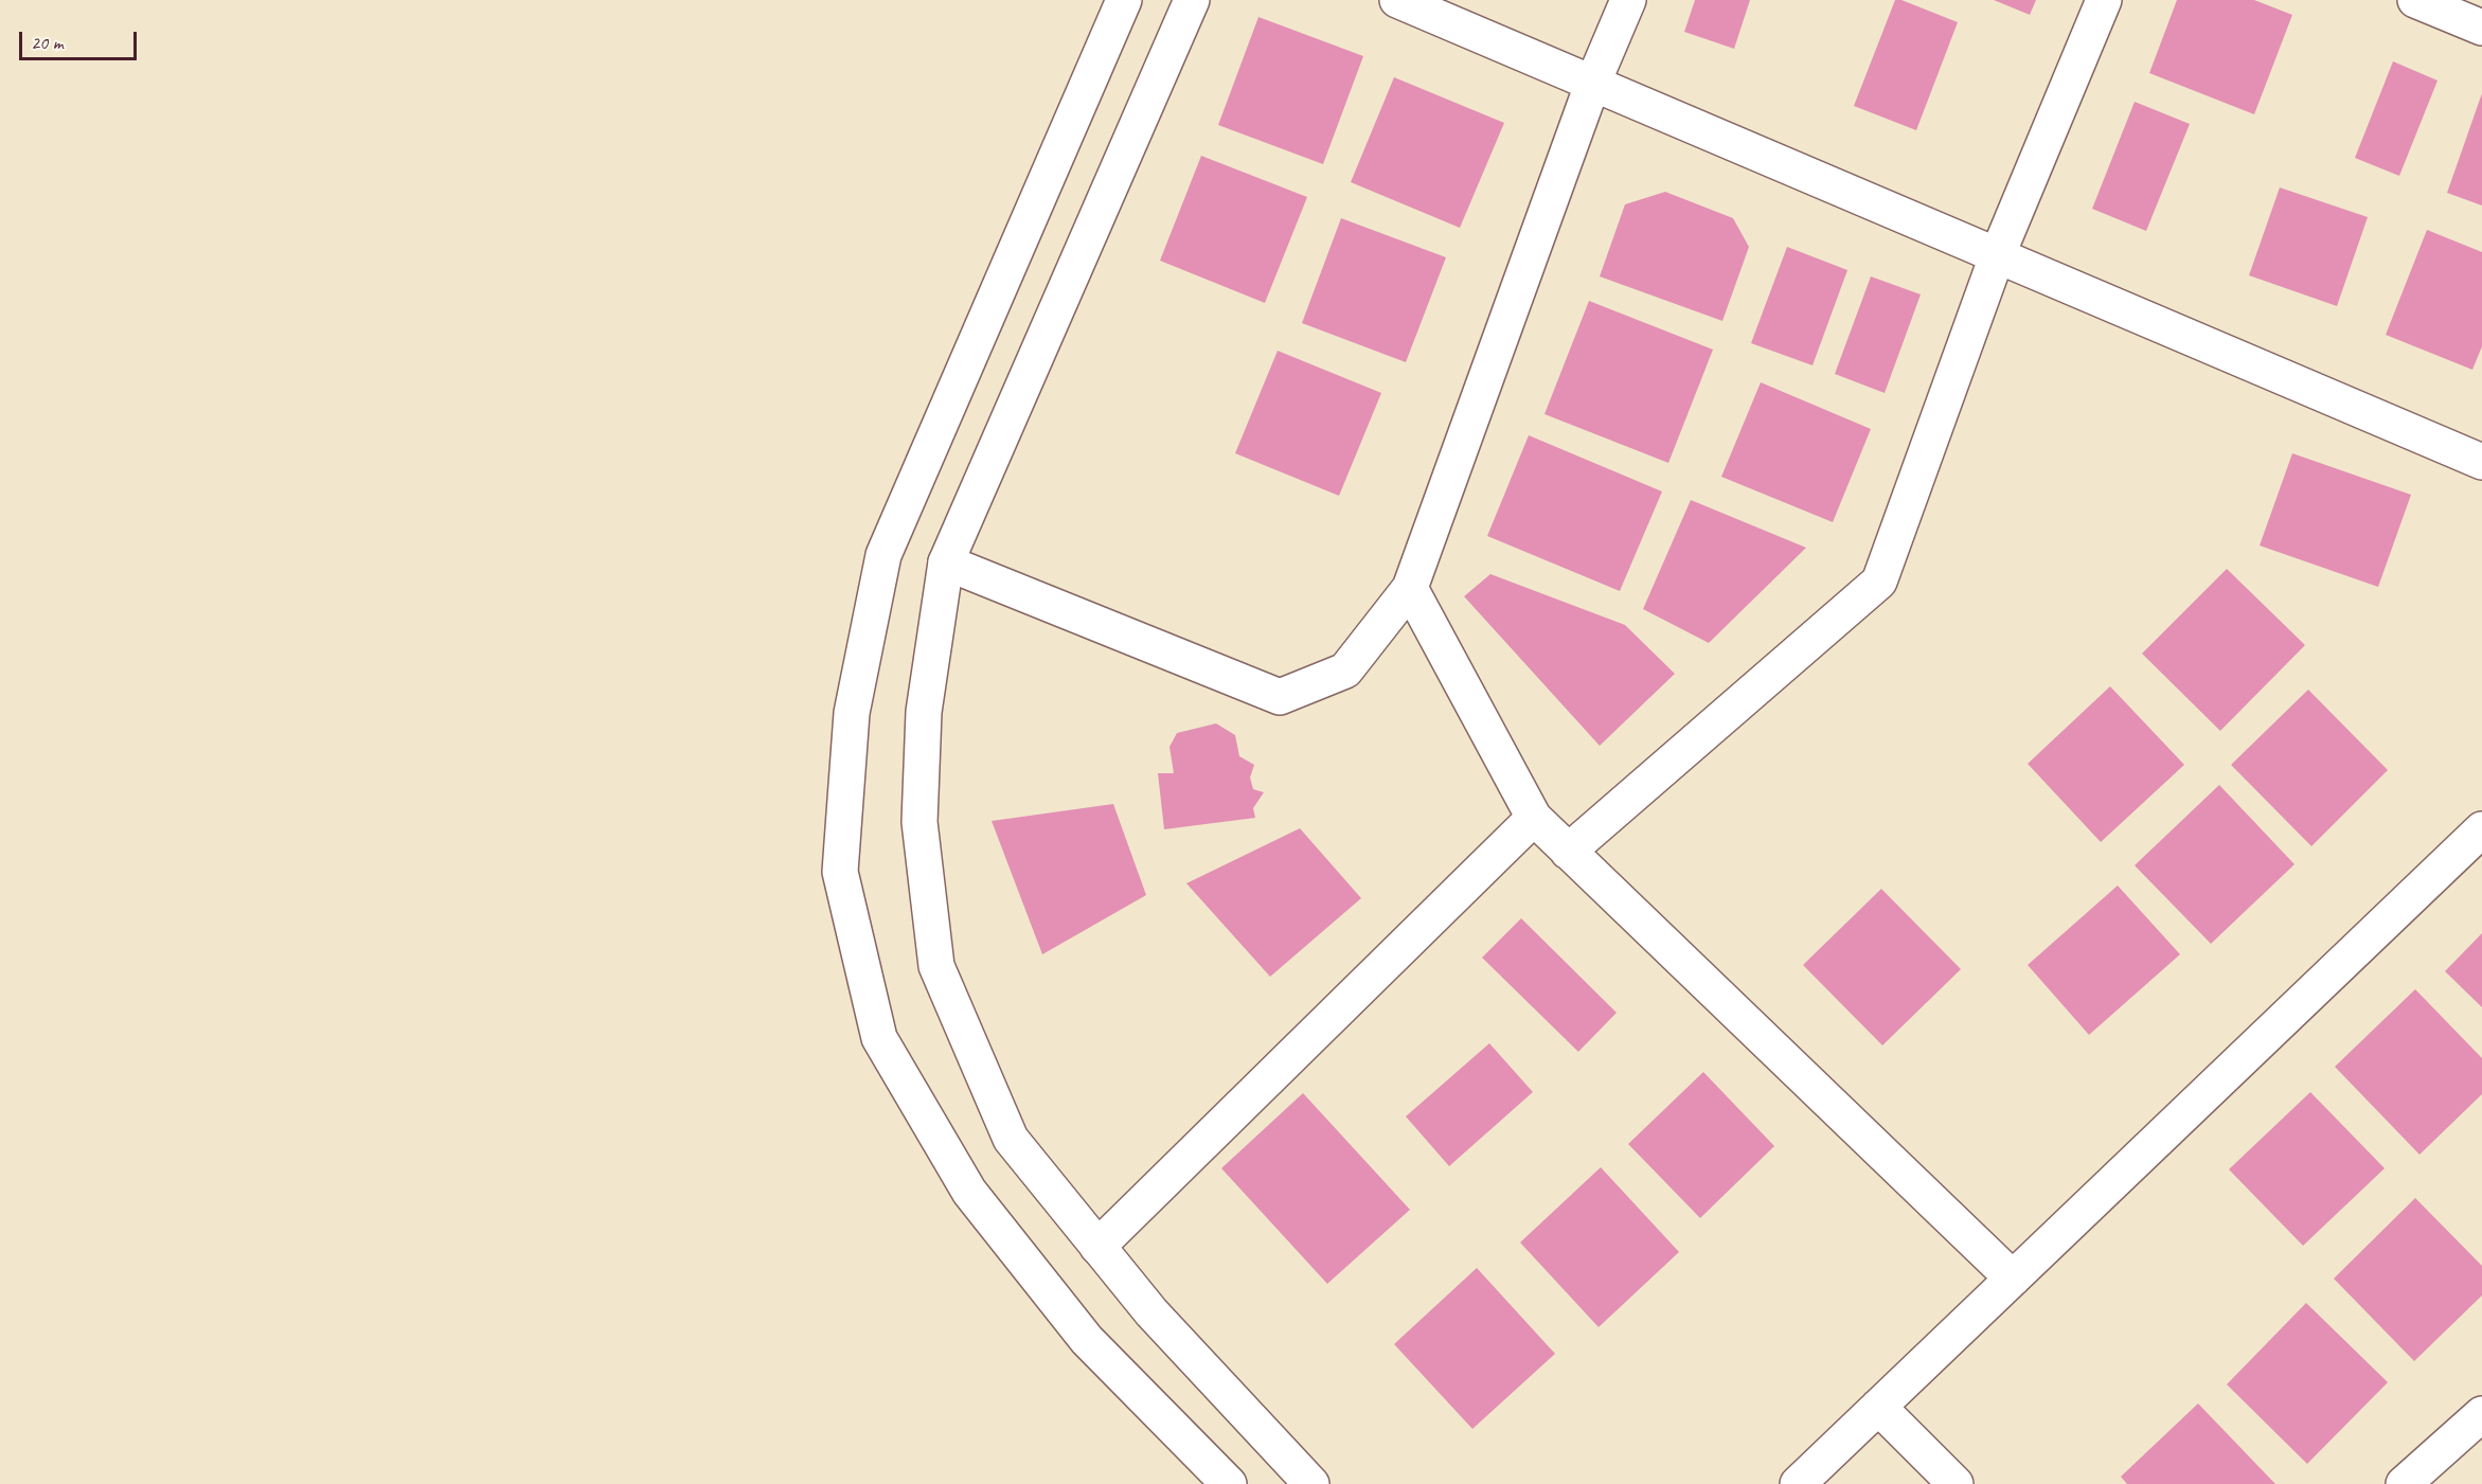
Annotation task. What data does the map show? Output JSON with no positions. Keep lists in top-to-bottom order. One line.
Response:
{"scale_bar":"20 m"}
